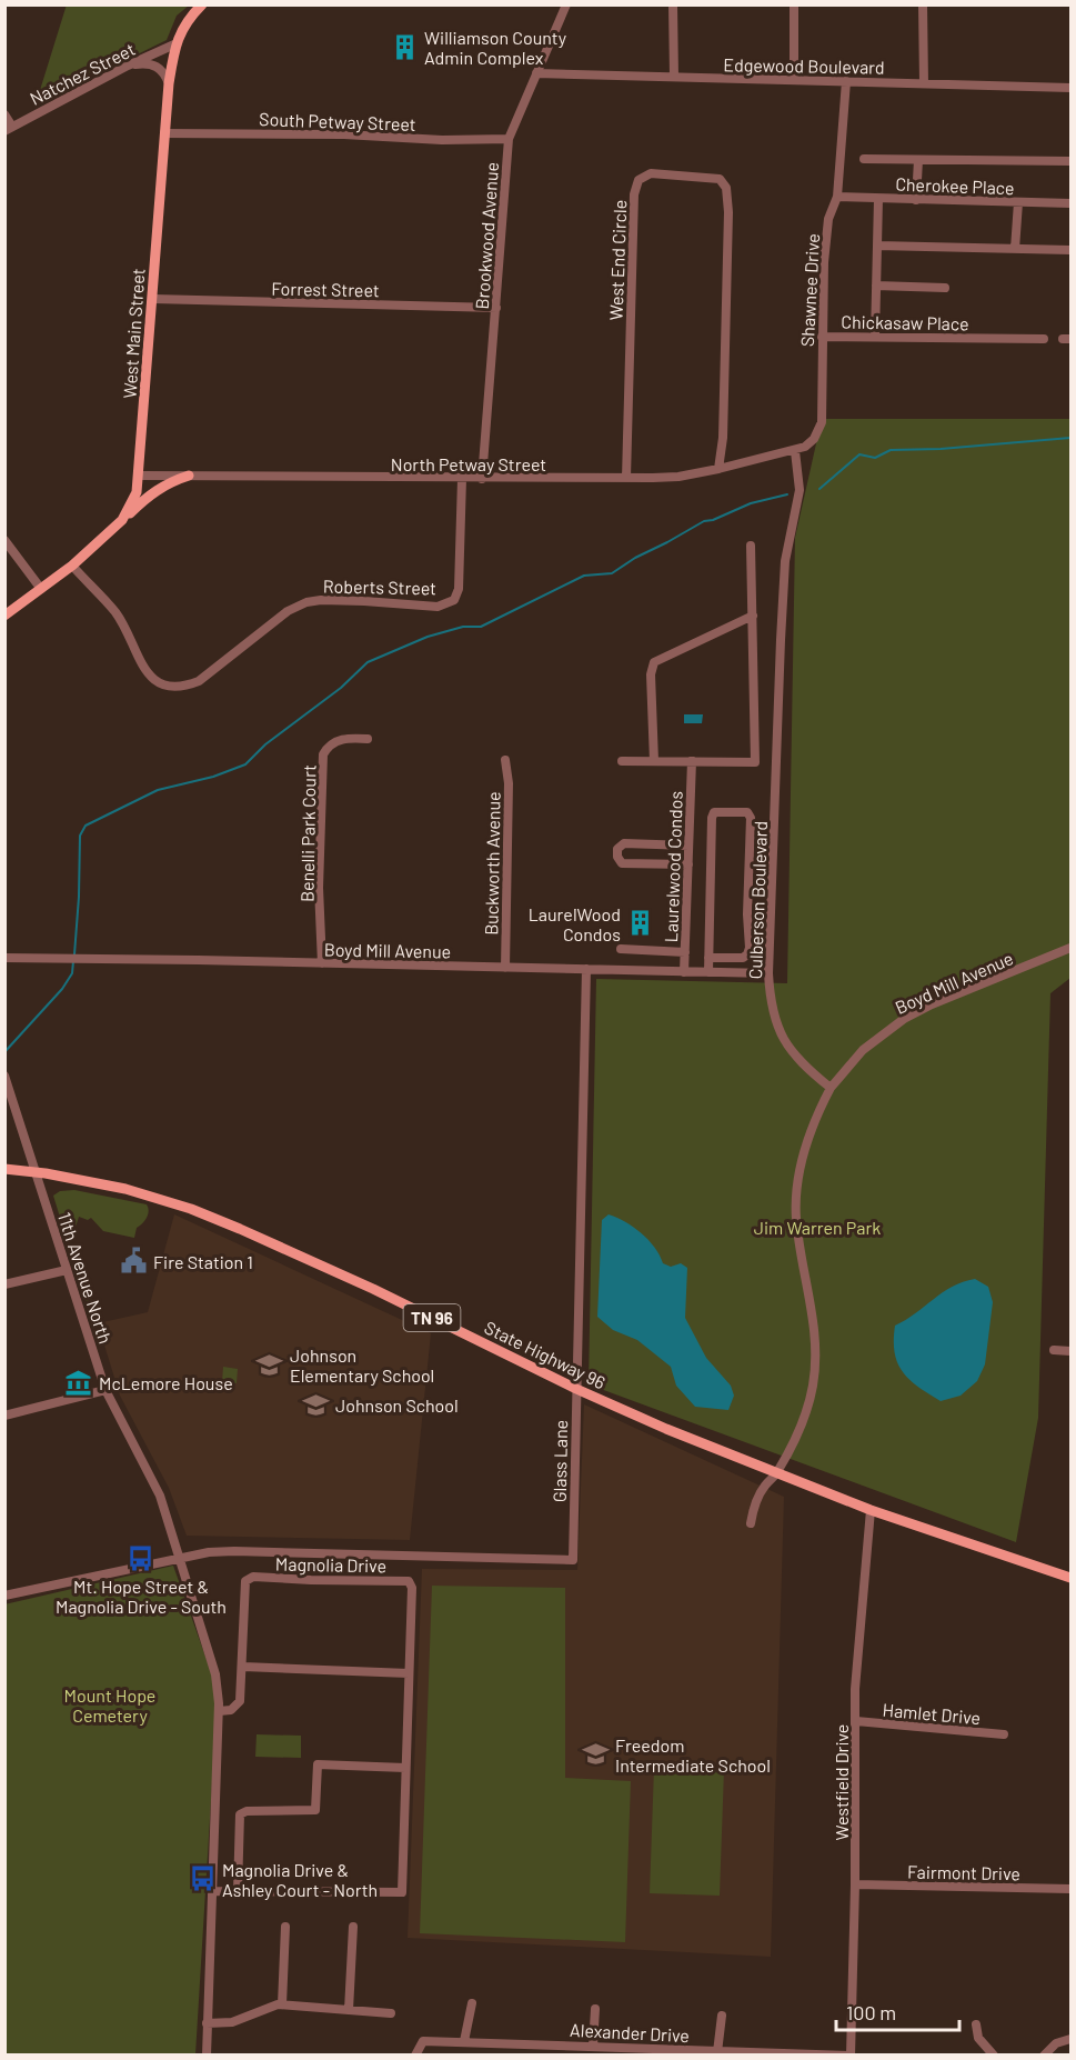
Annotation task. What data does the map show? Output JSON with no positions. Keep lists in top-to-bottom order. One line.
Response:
{"streets":{"main road":["West Main Street","TN 96","State Highway 96"],"street":["Edgewood Boulevard","Natchez Street","South Petway Street","Cherokee Place","Brookwood Avenue","West End Circle","Forrest Street","Shawnee Drive","Chickasaw Place","North Petway Street","Roberts Street","Benelli Park Court","Buckworth Avenue","Laurelwood Condos","Culberson Boulevard","Boyd Mill Avenue","11th Avenue North","Glass Lane","Magnolia Drive","Hamlet Drive","Westfield Drive","Fairmont Drive","Alexander Drive"]},"crossings":[["Edgewood Boulevard","Brookwood Avenue"],["Edgewood Boulevard","Shawnee Drive"],["Natchez Street","West Main Street"],["South Petway Street","Brookwood Avenue"],["South Petway Street","West Main Street"],["Cherokee Place","Shawnee Drive"],["Brookwood Avenue","Forrest Street"],["Brookwood Avenue","North Petway Street"],["West End Circle","North Petway Street"],["Forrest Street","West Main Street"],["Shawnee Drive","Chickasaw Place"],["Shawnee Drive","North Petway Street"],["Shawnee Drive","Culberson Boulevard"],["West Main Street","North Petway Street"],["West Main Street","Roberts Street"],["North Petway Street","Roberts Street"],["North Petway Street","Culberson Boulevard"],["Benelli Park Court","Boyd Mill Avenue"],["Buckworth Avenue","Boyd Mill Avenue"],["Laurelwood Condos","Boyd Mill Avenue"],["Culberson Boulevard","Boyd Mill Avenue"],["Boyd Mill Avenue","Glass Lane"],["11th Avenue North","State Highway 96"],["11th Avenue North","Glass Lane"],["State Highway 96","Glass Lane"],["State Highway 96","Westfield Drive"],["Hamlet Drive","Westfield Drive"],["Westfield Drive","Fairmont Drive"],["Westfield Drive","Alexander Drive"]],"parks":["Jim Warren Park","Mount Hope Cemetery"],"places":{"building":["Williamson County Admin Complex","LaurelWood Condos"],"public building":["Fire Station 1"],"school or university":["Johnson Elementary School","Johnson School","Freedom Intermediate School"],"museum":["McLemore House"],"bus stop":["Mt. Hope Street & Magnolia Drive - South","Magnolia Drive & Ashley Court - North"]},"scale_bar":"100 m"}
